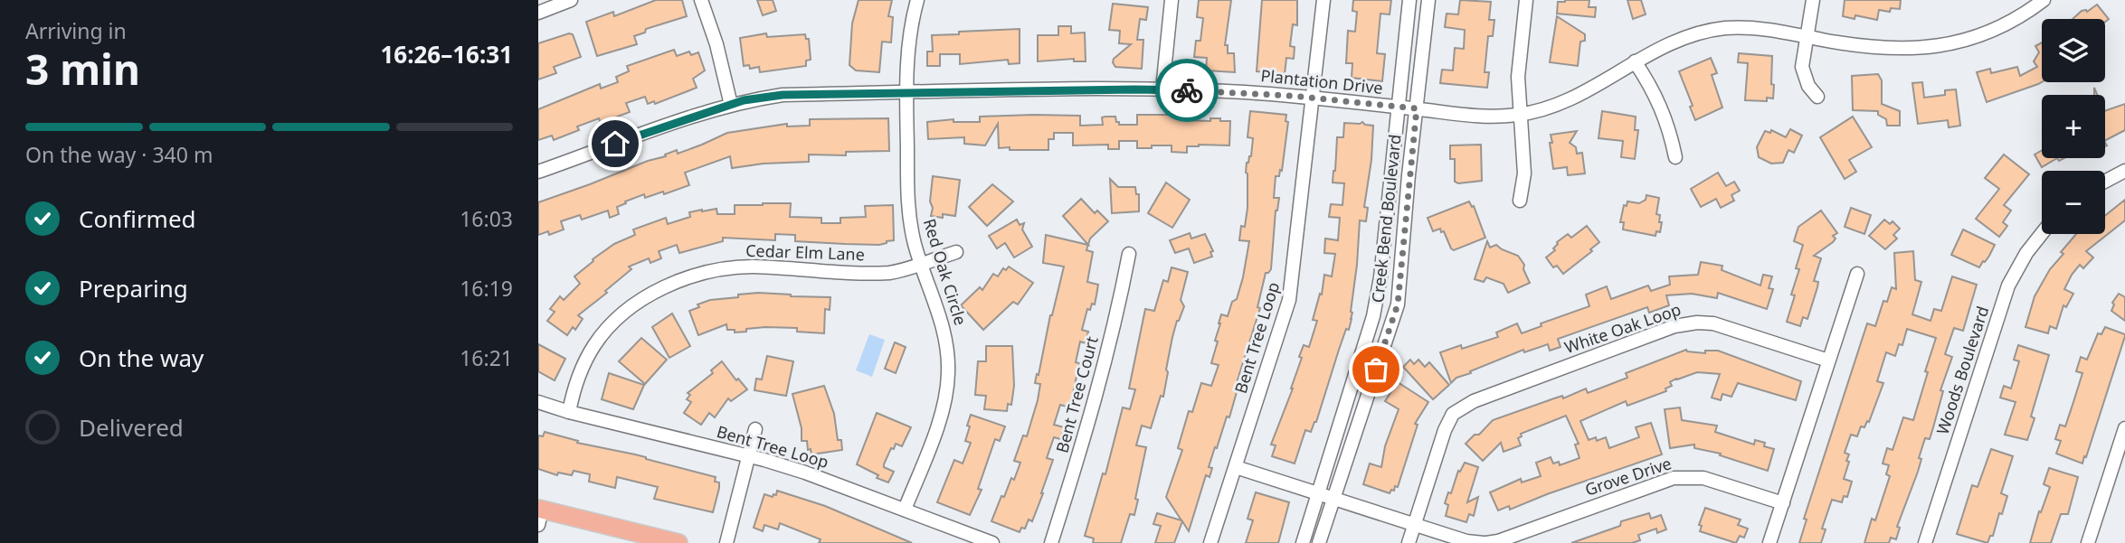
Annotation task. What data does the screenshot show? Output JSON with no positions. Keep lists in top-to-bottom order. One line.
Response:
{"streets":{"street":["Plantation Drive","Creek Bend Boulevard","Cedar Elm Lane","Red Oak Circle","White Oak Loop","Bent Tree Loop","Woods Boulevard","Bent Tree Court","Grove Drive"]},"crossings":[["Plantation Drive","Creek Bend Boulevard"],["Plantation Drive","Red Oak Circle"],["Plantation Drive","Bent Tree Loop"],["Creek Bend Boulevard","Grove Drive"],["Cedar Elm Lane","Red Oak Circle"],["Cedar Elm Lane","Bent Tree Loop"],["Red Oak Circle","Bent Tree Loop"],["White Oak Loop","Grove Drive"],["Bent Tree Loop","Grove Drive"]],"page":{"heading":["3 min","Arriving in","16:26–16:31"],"map_buttons":["+","−"],"bar":"On the way · 340 m","list":[["Confirmed","16:03"],["Preparing","16:19"],["On the way","16:21"],"Delivered"]}}
